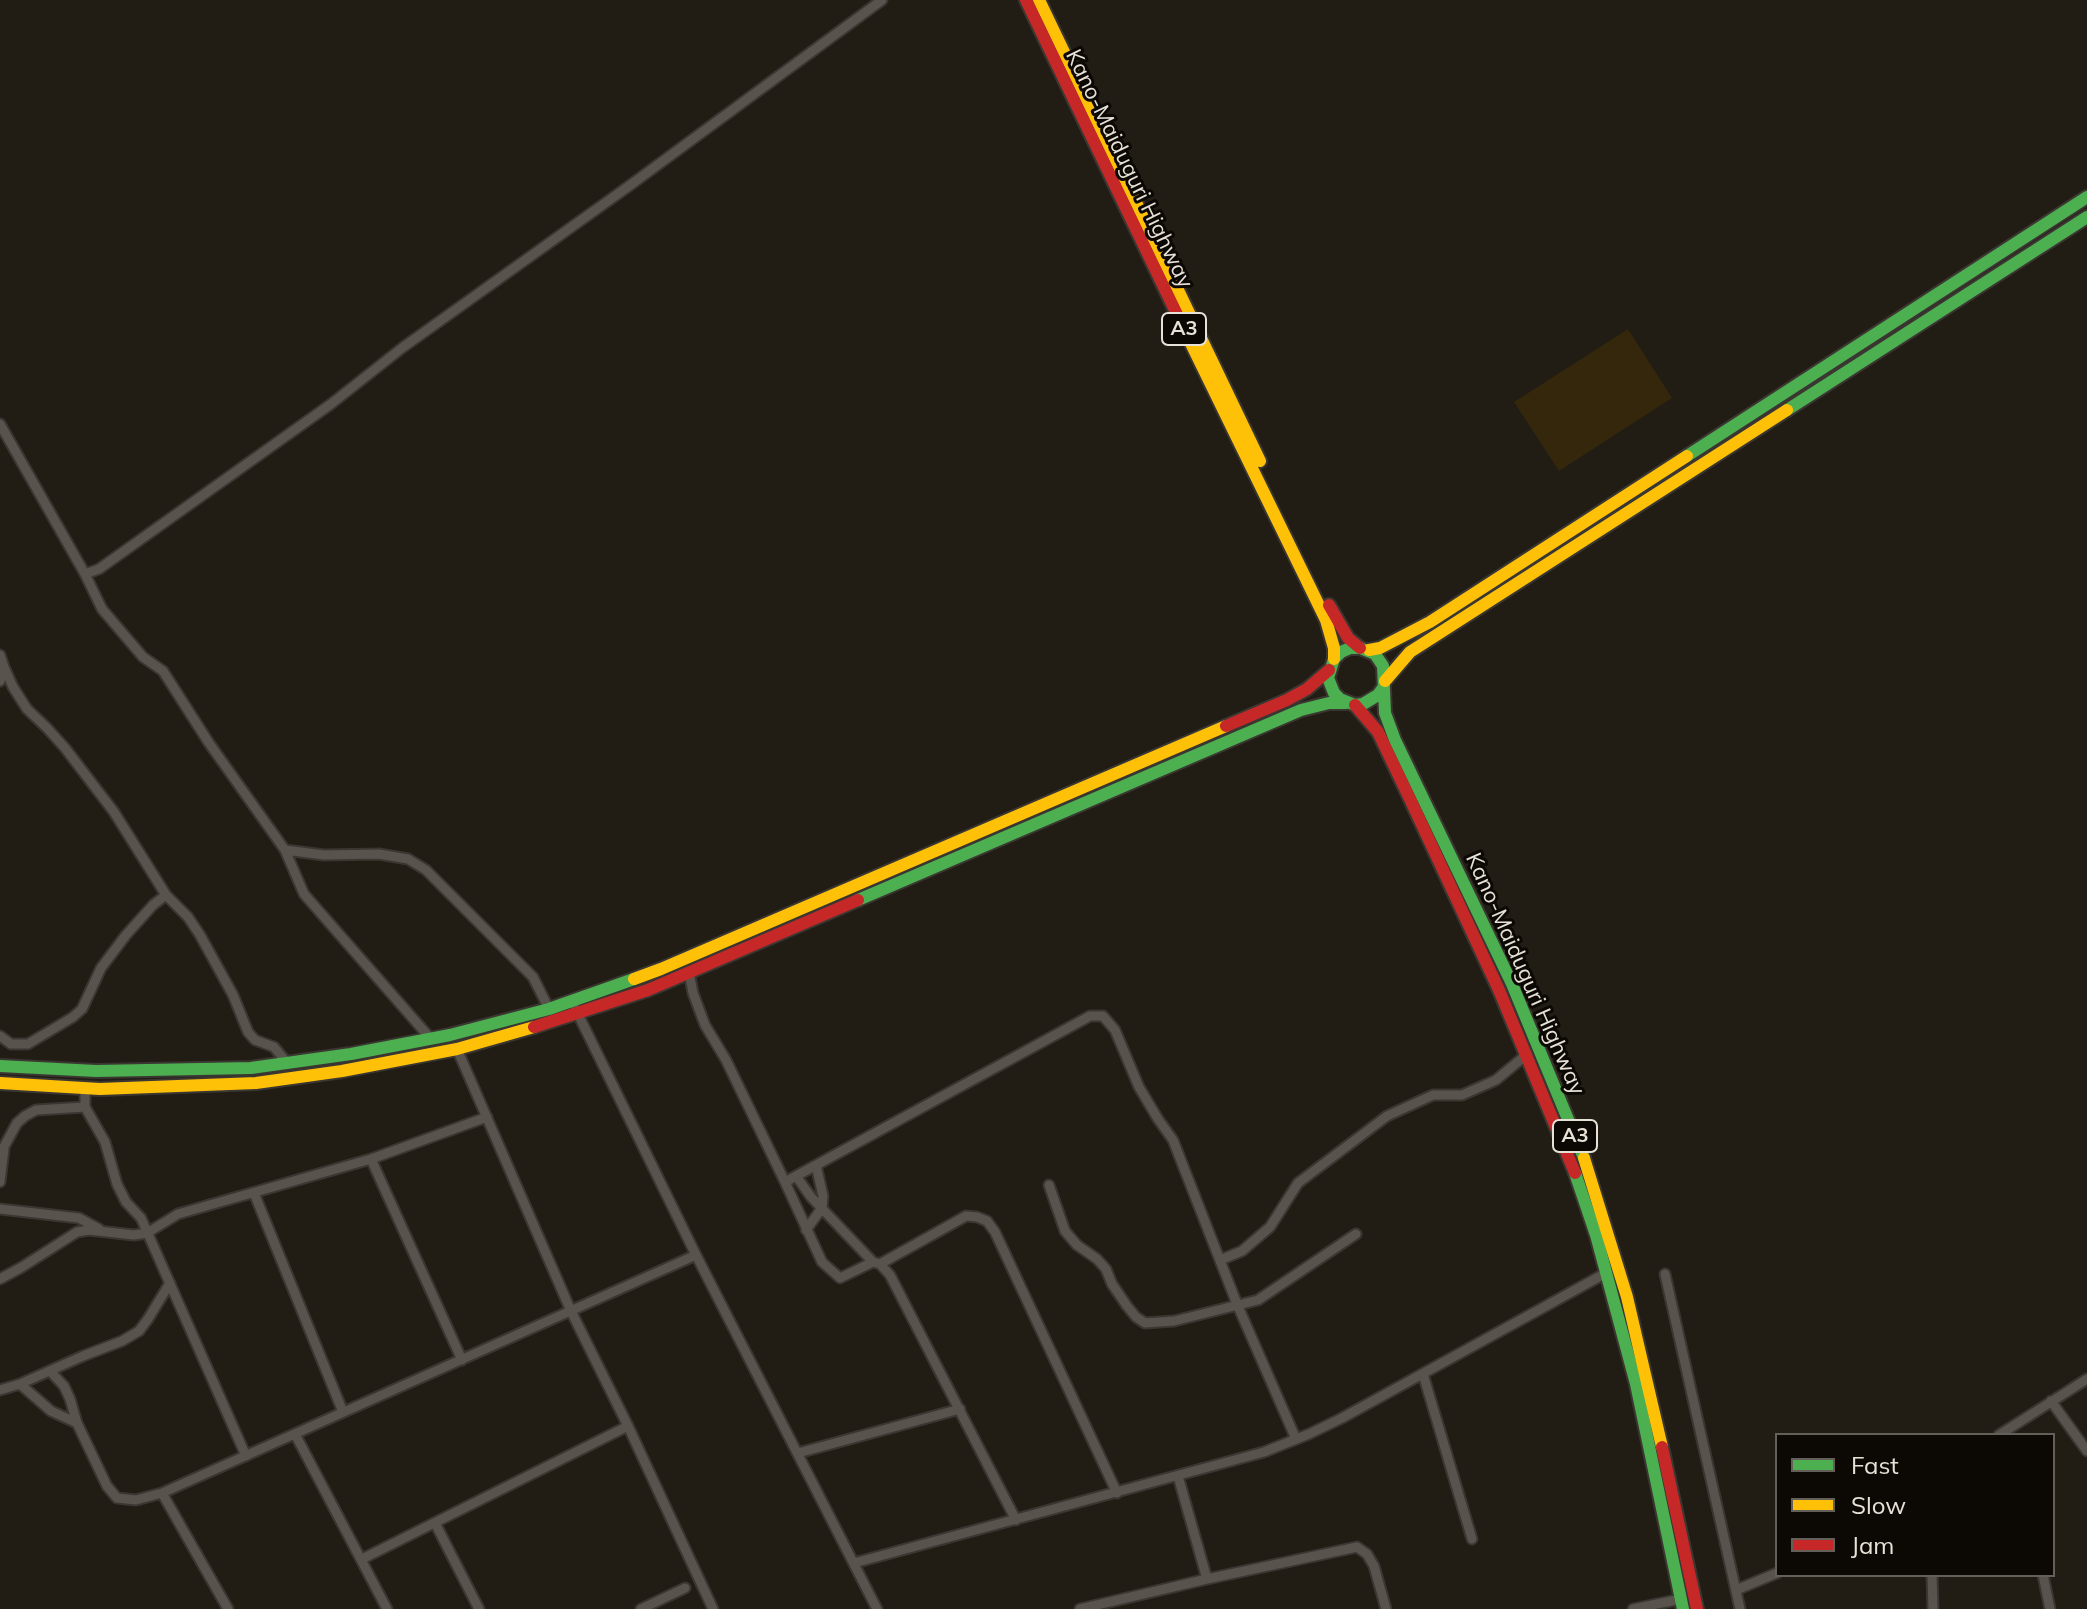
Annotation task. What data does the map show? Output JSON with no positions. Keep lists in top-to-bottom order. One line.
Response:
{"streets":{"main road":["Kano-Maiduguri Highway","A3"]},"crossings":[["Kano-Maiduguri Highway","A3"]],"legend":["Fast","Slow","Jam"]}
